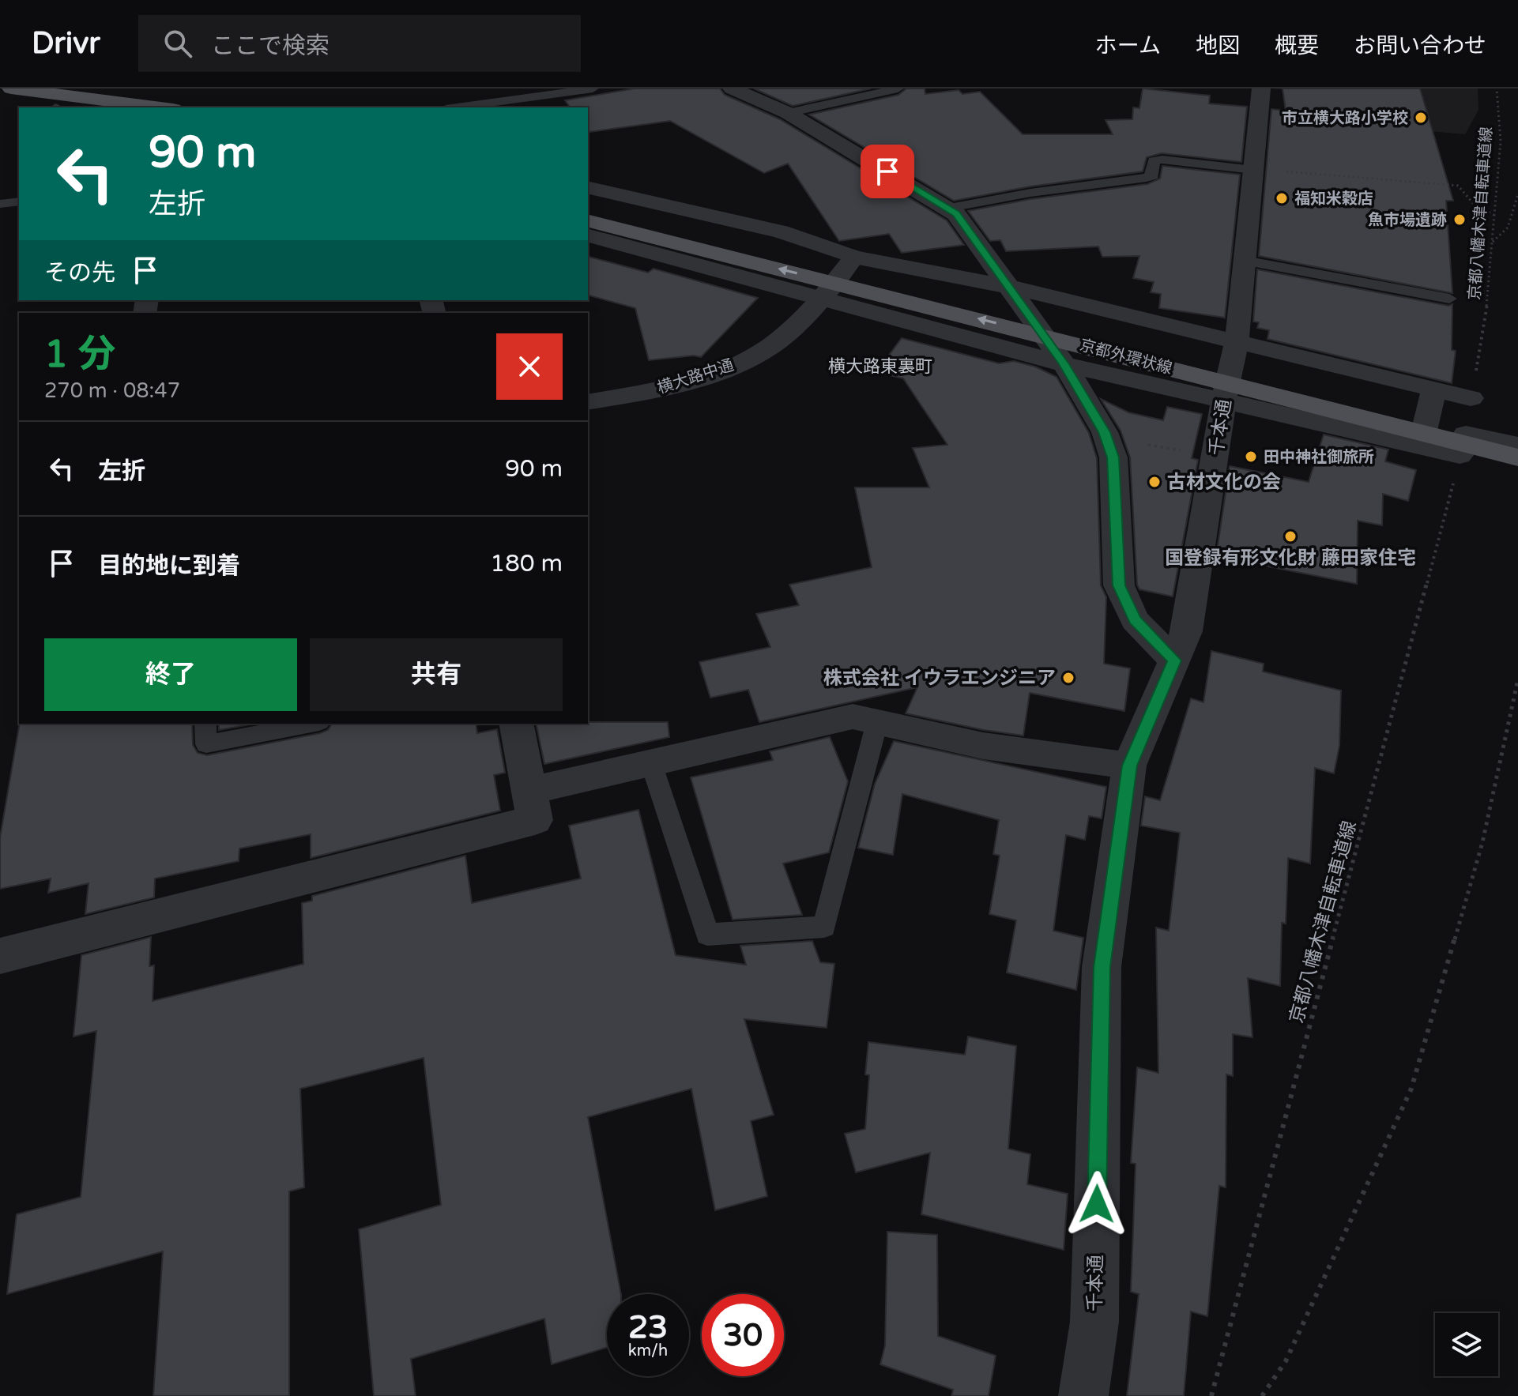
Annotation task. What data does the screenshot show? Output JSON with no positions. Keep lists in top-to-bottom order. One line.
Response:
{"streets":{"main road":["京都外環状線"],"street":["横大路中通","千本通"],"path":["京都八幡木津自転車道線"]},"districts":["横大路東裏町"],"places":["市立横大路小学校","福知米穀店","魚市場遺跡","田中神社御旅所","古材文化の会","国登録有形文化財 藤田家住宅","株式会社 イウラエンジニア"],"page":{"header":"Drivr","search":"ここで検索","nav":["ホーム","地図","概要","お問い合わせ"],"turn":["90 m","左折"],"then":"その先","heading":["1 分","270 m · 08:47"],"list":[{"name":"左折","value":"90 m"},{"name":"目的地に到着","value":"180 m"}],"buttons":["終了","共有"],"speed":"23 km/h","limit":"30"}}
